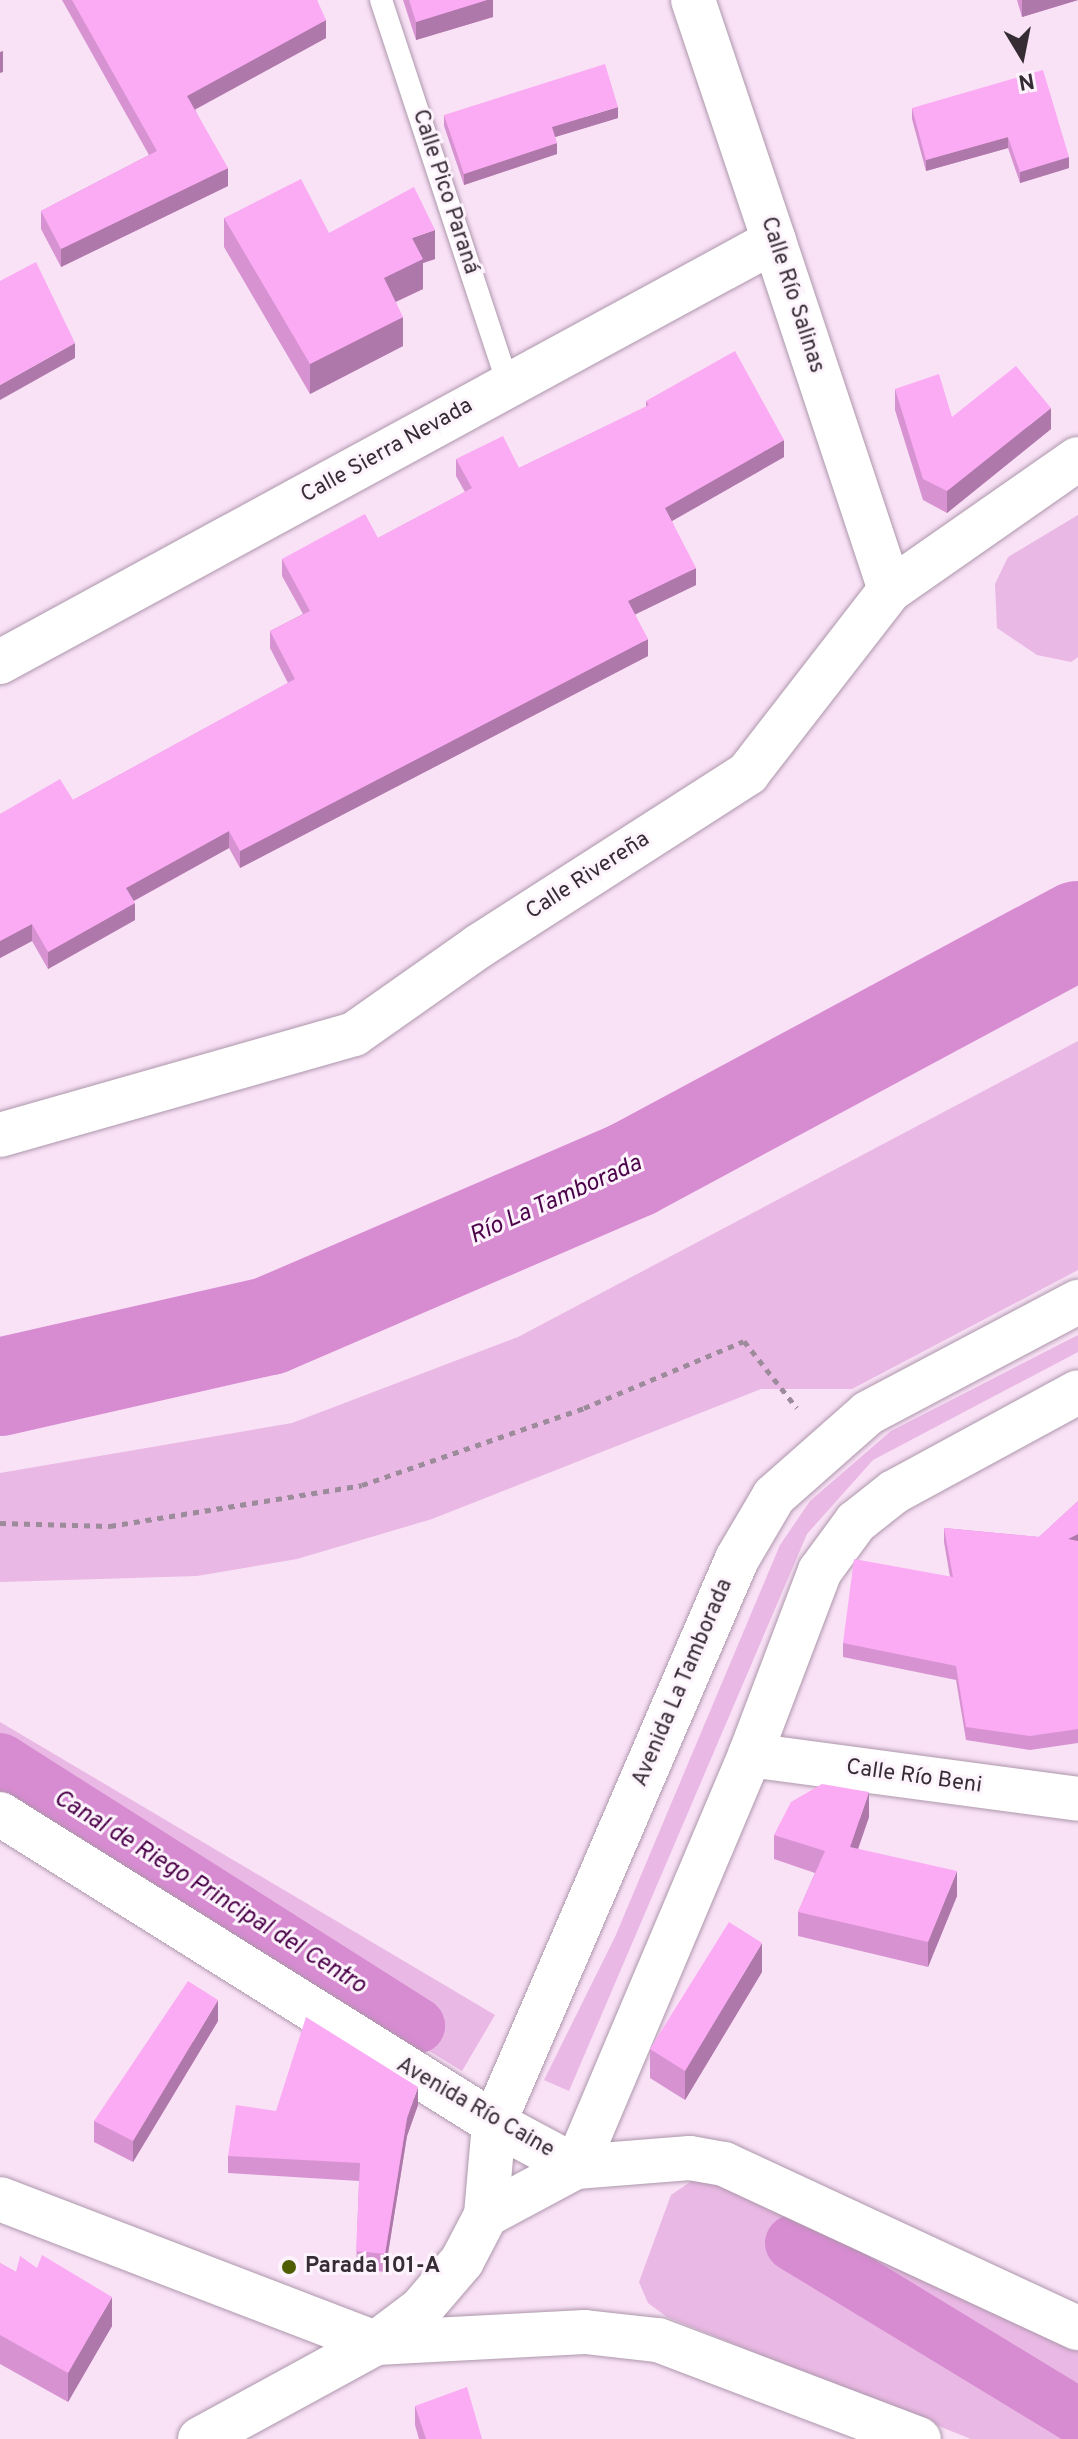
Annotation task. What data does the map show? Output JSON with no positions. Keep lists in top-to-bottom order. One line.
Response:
{"streets":{"street":["Calle Río Salinas","Calle Sierra Nevada","Calle Rivereña","Avenida La Tamborada","Calle Río Beni","Avenida Río Caine"],"lane":["Calle Pico Paraná"]},"crossings":[["Calle Pico Paraná","Calle Sierra Nevada"],["Calle Río Salinas","Calle Sierra Nevada"],["Calle Río Salinas","Calle Rivereña"],["Avenida La Tamborada","Avenida Río Caine"]],"water":["Río La Tamborada","Canal de Riego Principal del Centro"],"places":["Parada 101-A"],"north":"bottom"}
